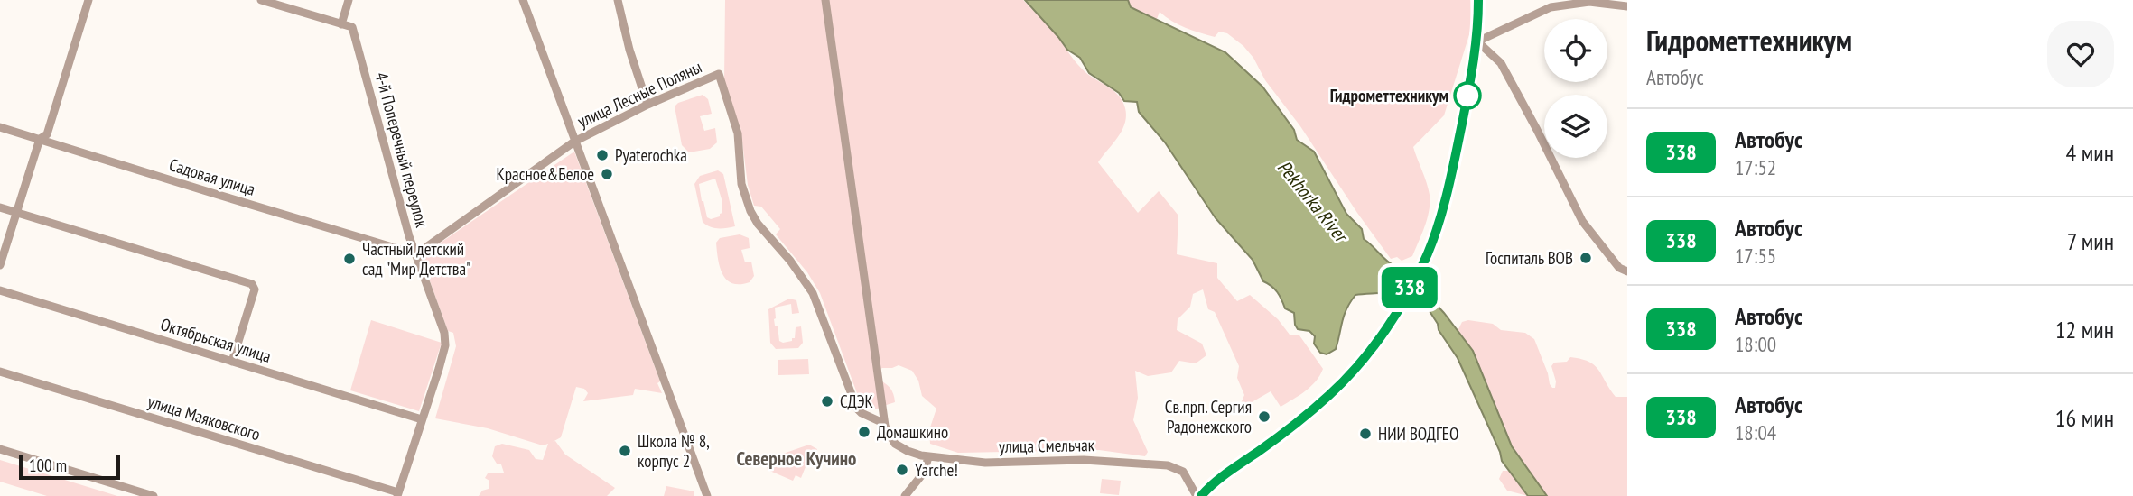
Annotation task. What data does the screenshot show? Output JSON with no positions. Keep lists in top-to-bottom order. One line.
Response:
{"streets":{"street":["улица Лесные Поляны","4-й Поперечный переулок","Садовая улица","Октябрьская улица","улица Маяковского","улица Смельчак"]},"crossings":[["улица Лесные Поляны","4-й Поперечный переулок"],["улица Лесные Поляны","Садовая улица"],["улица Лесные Поляны","улица Смельчак"],["4-й Поперечный переулок","Садовая улица"],["4-й Поперечный переулок","Октябрьская улица"],["4-й Поперечный переулок","улица Маяковского"]],"districts":["Северное Кучино"],"water":["Pekhorka River"],"places":["Гидрометтехникум","Pyaterochka","Красное&Белое","Госпиталь ВОВ","Частный детский сад \"Мир Детства\"","СДЭК","Св.прп. Сергия Радонежского","Домашкино","НИИ ВОДГЕО","Школа № 8, корпус 2","Yarche!"],"lines":["bus line 338"],"scale_bar":"100 m","page":{"on_map":"338","heading":["Гидрометтехникум","Автобус"],"list":[{"mark":"338","name":"Автобус","note":"17:52","value":"4 мин"},{"mark":"338","name":"Автобус","note":"17:55","value":"7 мин"},{"mark":"338","name":"Автобус","note":"18:00","value":"12 мин"},{"mark":"338","name":"Автобус","note":"18:04","value":"16 мин"}],"scale":"100 m"}}
